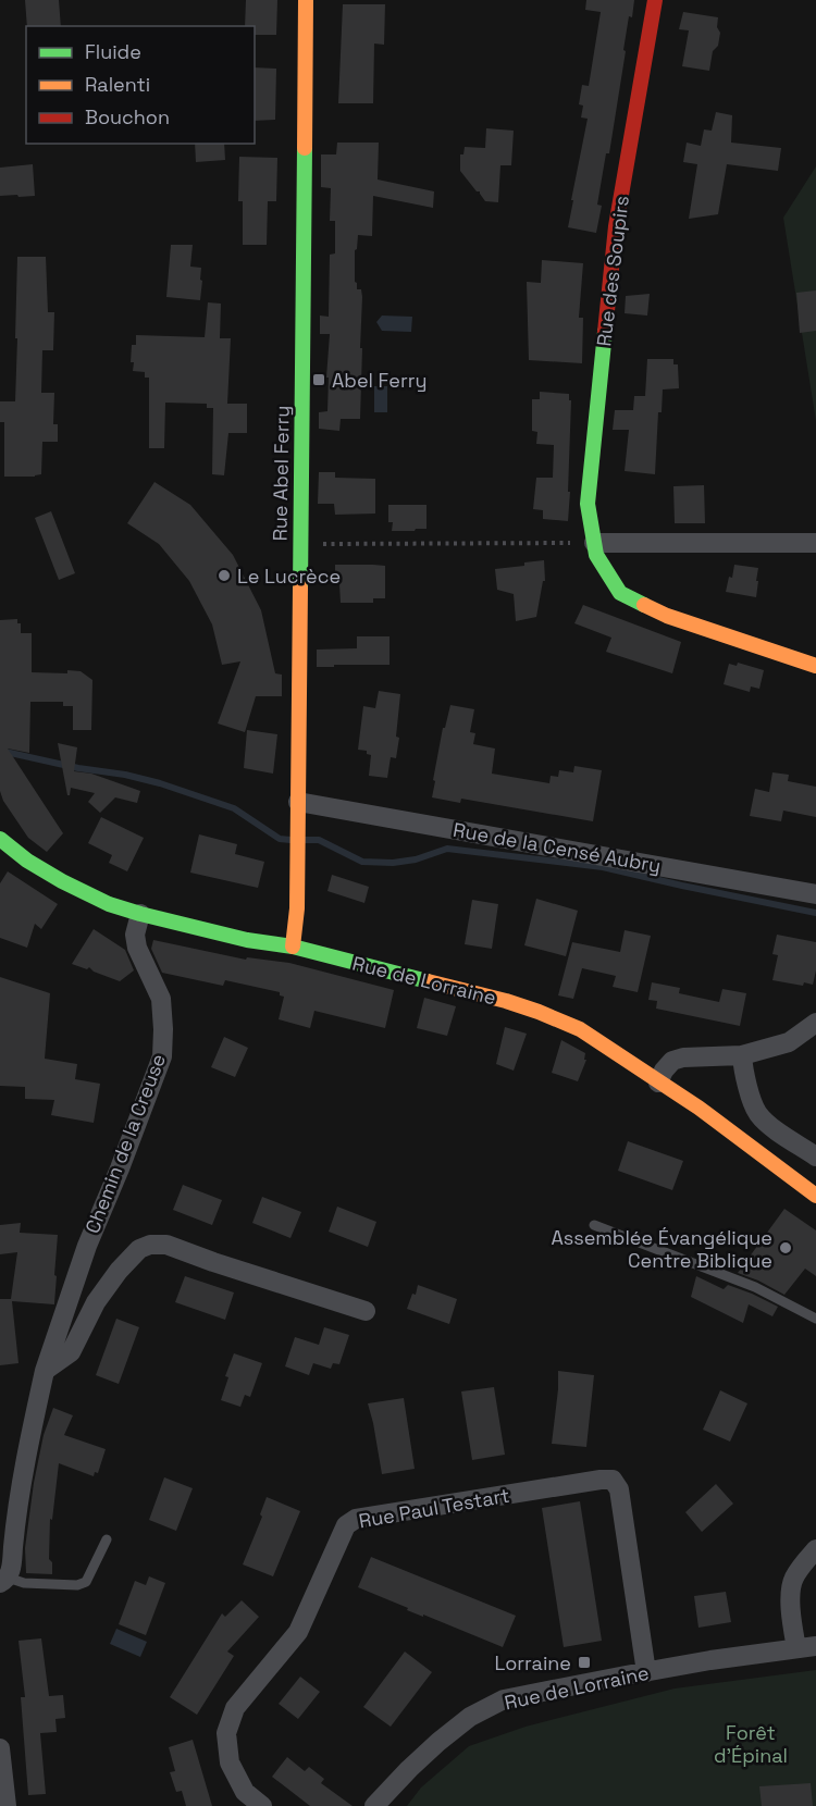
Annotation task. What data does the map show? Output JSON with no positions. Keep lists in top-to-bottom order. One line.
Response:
{"streets":{"street":["Rue des Soupirs","Rue Abel Ferry","Rue de la Censé Aubry","Rue de Lorraine","Chemin de la Creuse","Rue Paul Testart"]},"crossings":[["Rue Abel Ferry","Rue de la Censé Aubry"],["Rue Abel Ferry","Rue de Lorraine"],["Rue de Lorraine","Chemin de la Creuse"],["Rue de Lorraine","Rue Paul Testart"]],"parks":["Forêt d'Épinal"],"places":{"transit":["Abel Ferry","Lorraine"],"other":["Le Lucrèce","Assemblée Évangélique Centre Biblique"]},"legend":["Fluide","Ralenti","Bouchon"]}
